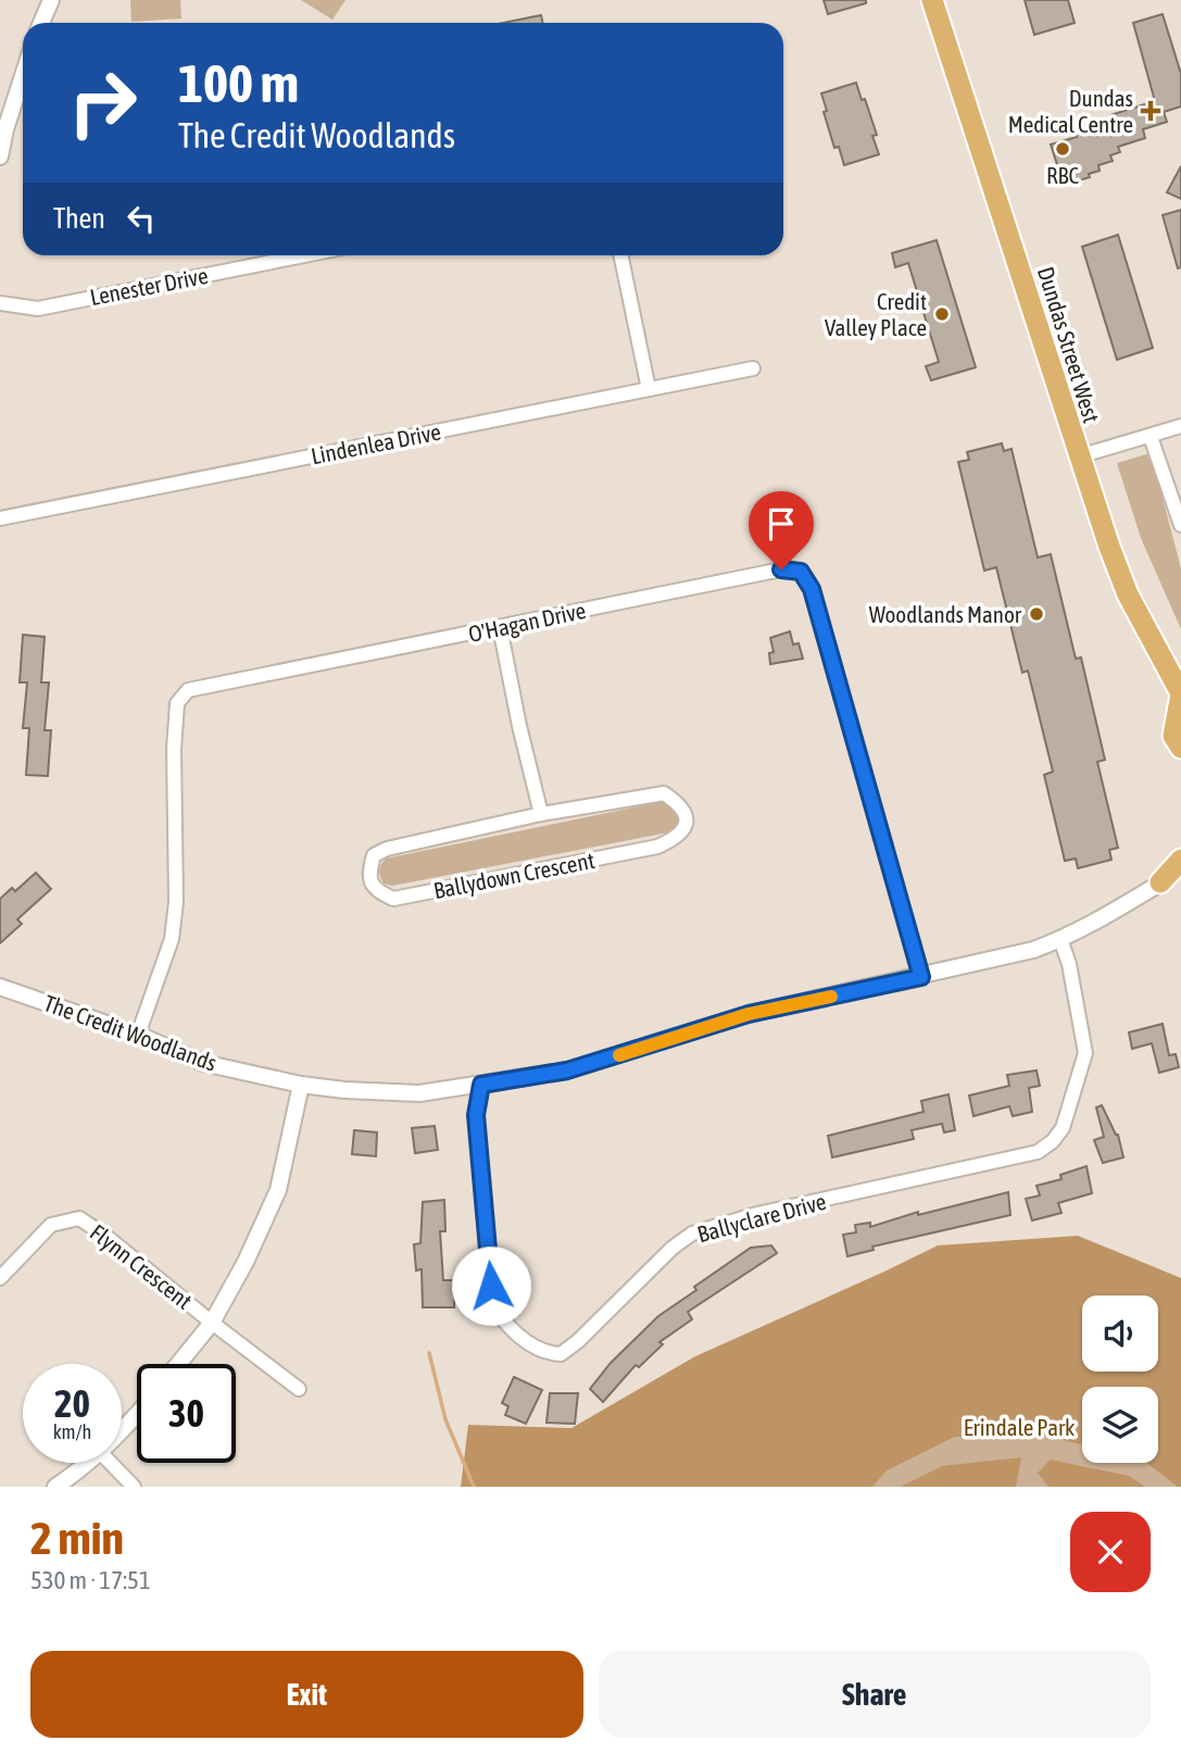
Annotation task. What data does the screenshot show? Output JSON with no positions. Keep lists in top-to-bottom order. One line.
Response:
{"streets":{"main road":["Dundas Street West"],"street":["Lenester Drive","Lindenlea Drive","O'Hagan Drive","Ballydown Crescent","The Credit Woodlands","Ballyclare Drive","Flynn Crescent"]},"crossings":[["O'Hagan Drive","The Credit Woodlands"],["The Credit Woodlands","Ballyclare Drive"]],"parks":["Erindale Park"],"places":{"health":["Dundas Medical Centre"],"other":["RBC","Credit Valley Place","Woodlands Manor"]},"page":{"turn":["100 m","The Credit Woodlands"],"then":"Then","speed":"20 km/h","limit":"30","heading":["2 min","530 m · 17:51"],"buttons":["Exit","Share"]}}
